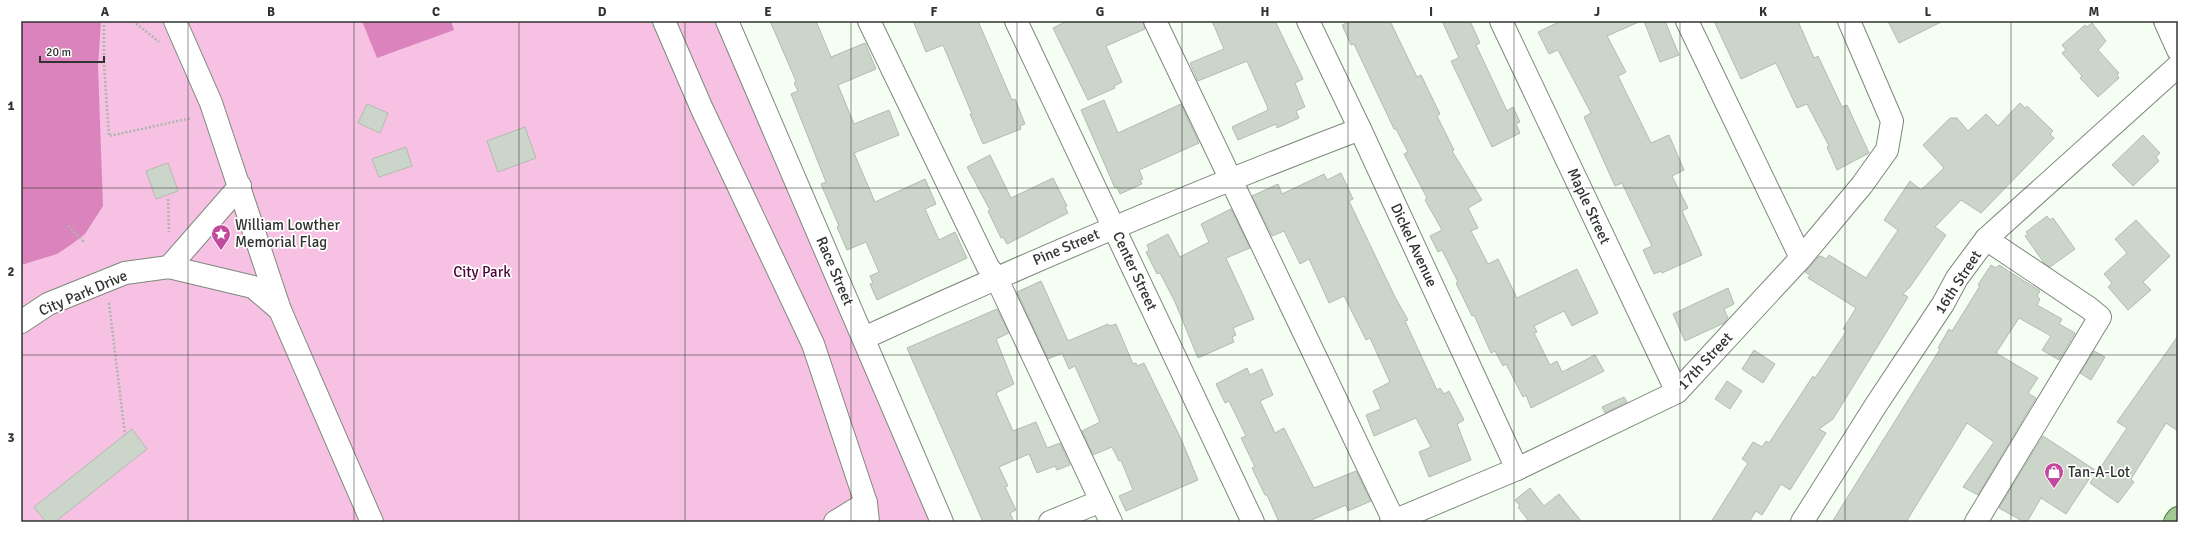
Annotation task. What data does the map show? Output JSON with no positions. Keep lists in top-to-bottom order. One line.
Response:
{"streets":{"street":["Maple Street","Dickel Avenue","Pine Street","Race Street","Center Street","16th Street","City Park Drive","17th Street"]},"crossings":[["Maple Street","17th Street"],["Dickel Avenue","Pine Street"],["Dickel Avenue","17th Street"],["Pine Street","Race Street"],["Pine Street","Center Street"]],"parks":["City Park"],"places":{"place":["William Lowther Memorial Flag"],"shop":["Tan-A-Lot"]},"scale_bar":"20 m","grid":{"columns":["A","B","C","D","E","F","G","H","I","J","K","L","M"],"rows":["1","2","3"]}}
